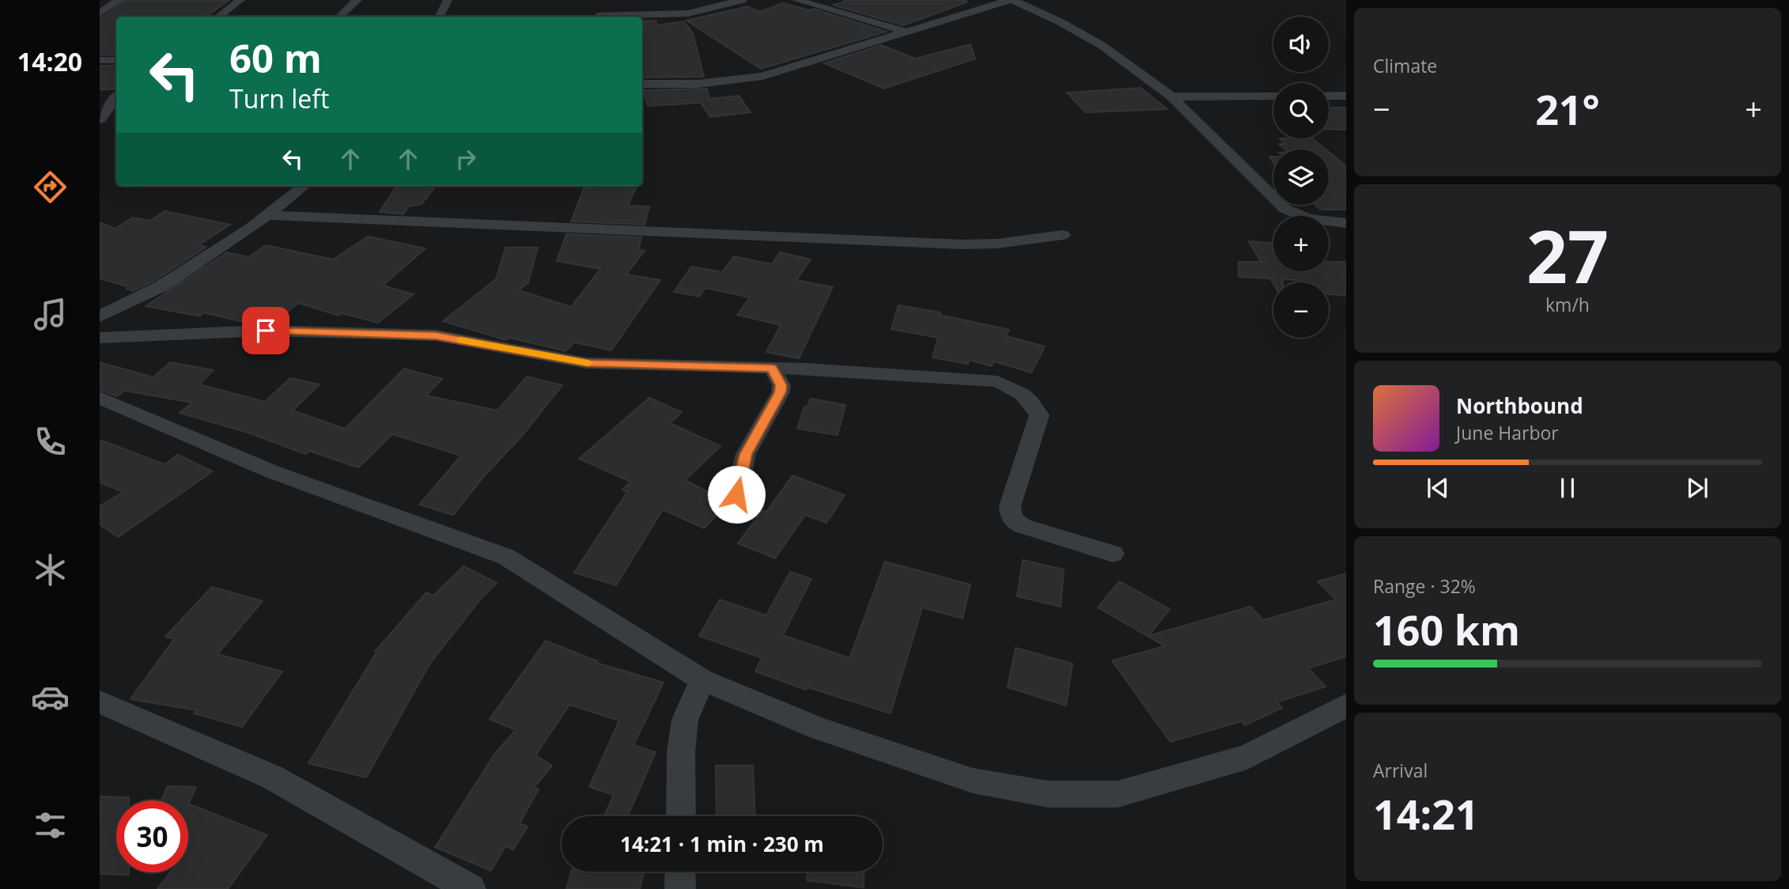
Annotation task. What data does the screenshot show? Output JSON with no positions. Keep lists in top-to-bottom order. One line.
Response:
{"page":{"tabs":"14:20","tile":["Climate",["27","km/h"],["Range · 32%","160 km"],["Arrival","14:21"]],"map_buttons":["+","−"],"turn":["60 m","Turn left"],"heat":["−","21°","+"],"song":["Northbound","June Harbor"],"limit":"30","trip":"14:21 · 1 min · 230 m"}}
